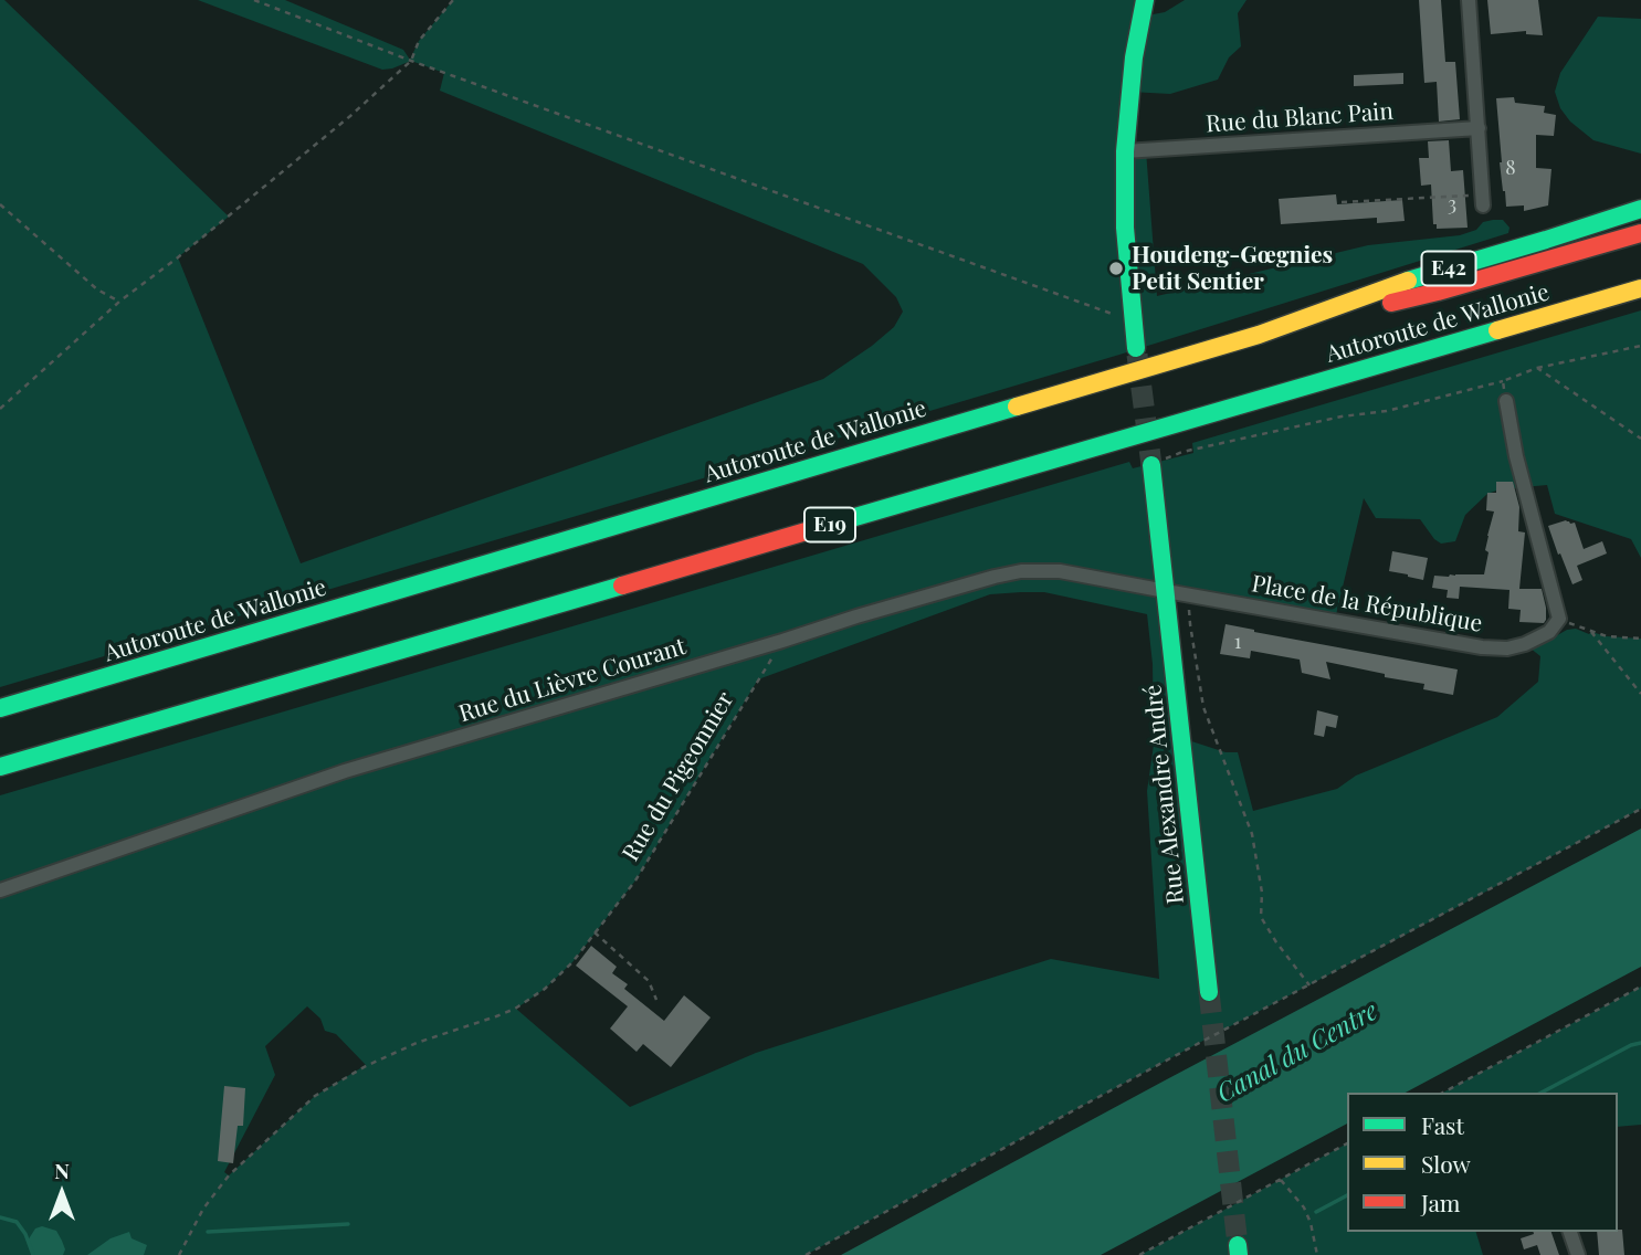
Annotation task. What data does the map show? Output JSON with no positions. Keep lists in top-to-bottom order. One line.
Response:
{"streets":{"main road":["E42","Autoroute de Wallonie","E19","Rue Alexandre André"],"street":["Rue du Blanc Pain","Place de la République","Rue du Lièvre Courant"],"path":["Rue du Pigeonnier"]},"crossings":[["Place de la République","Rue du Lièvre Courant"],["Place de la République","Rue Alexandre André"],["Rue du Lièvre Courant","Rue du Pigeonnier"],["Rue du Lièvre Courant","Rue Alexandre André"]],"water":["Canal du Centre"],"places":["Houdeng-Gœgnies Petit Sentier"],"house_numbers":["8","3","1"],"legend":["Fast","Slow","Jam"],"north":"top"}
